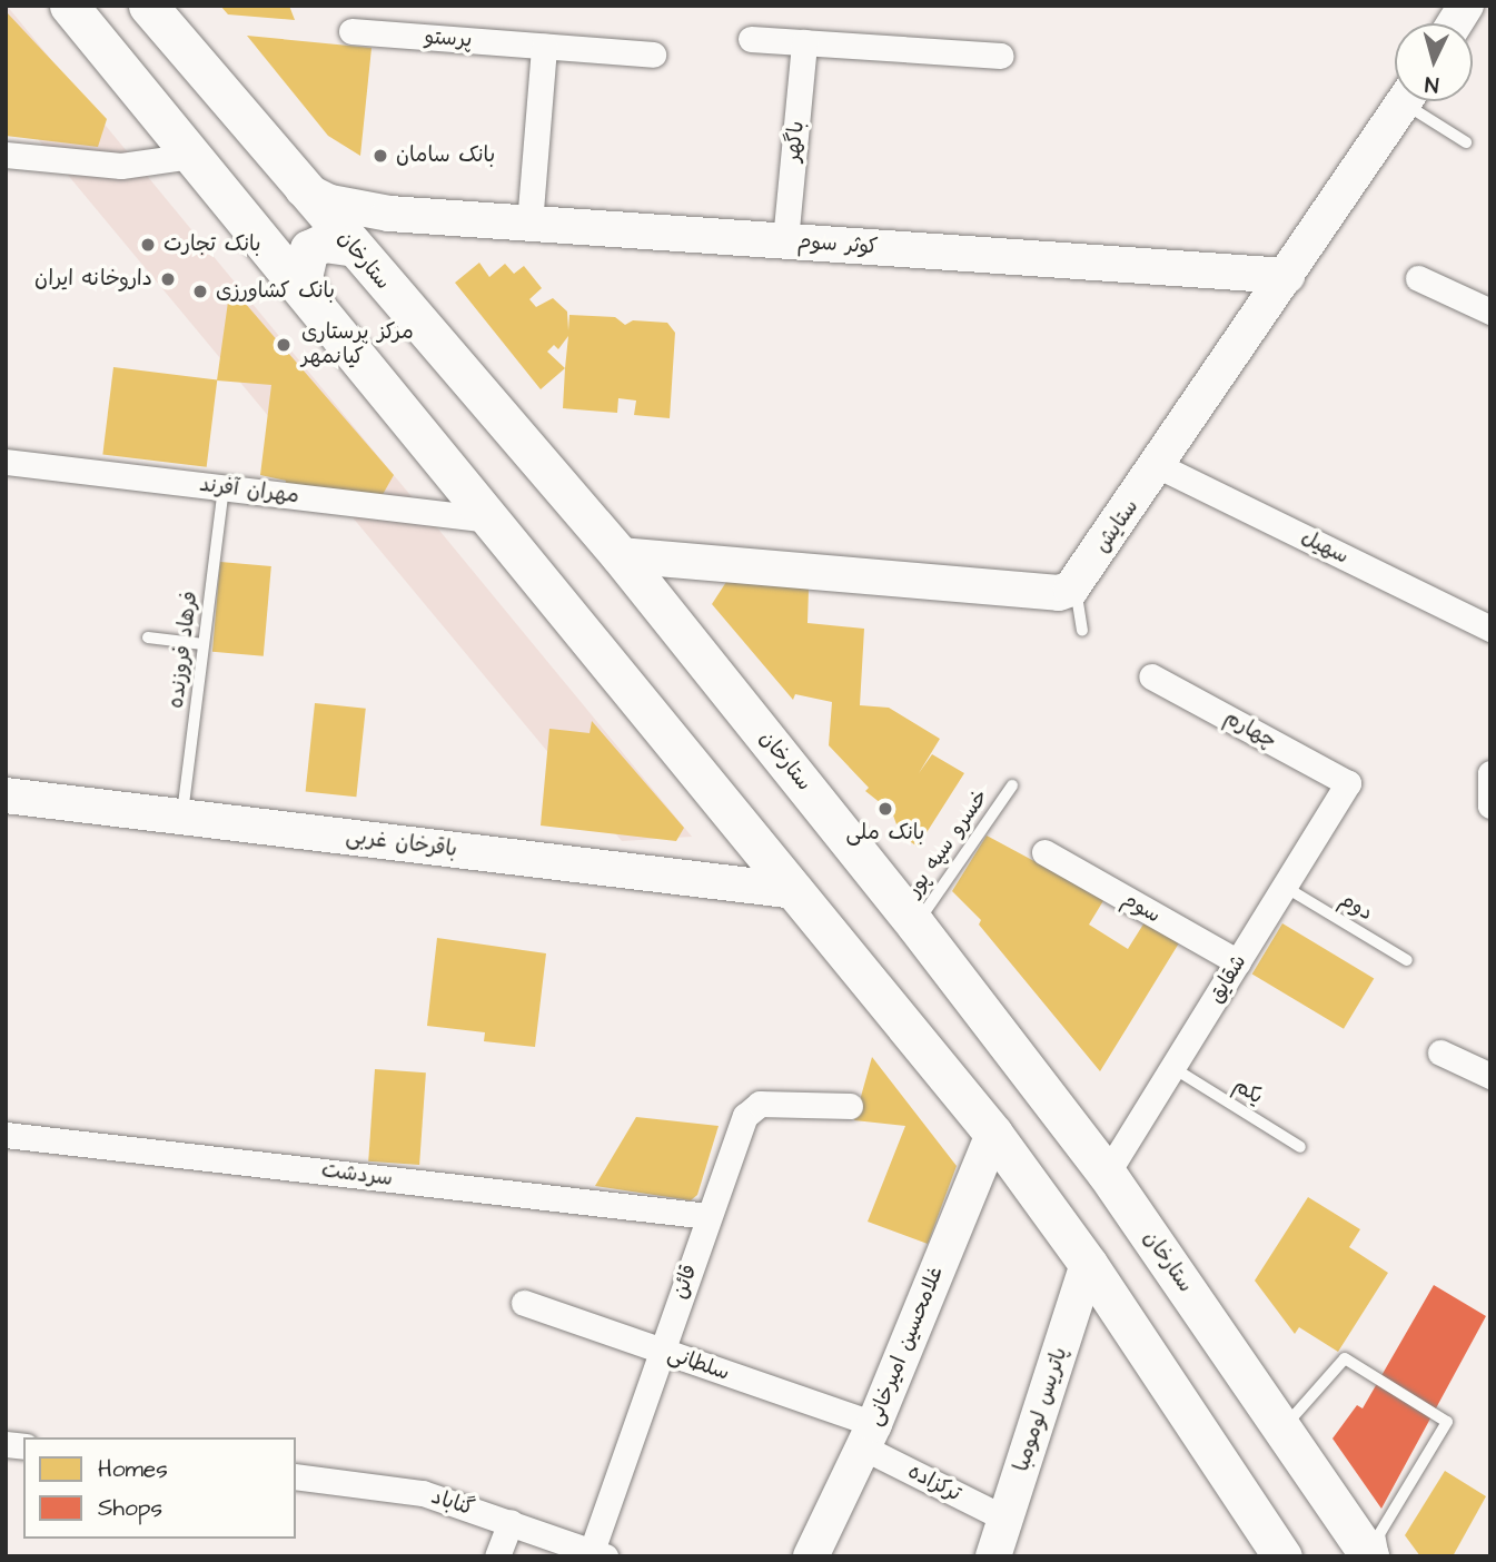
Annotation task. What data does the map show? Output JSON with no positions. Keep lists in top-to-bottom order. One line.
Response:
{"streets":{"main road":["ستارخان"],"street":["پرستو","باگهر","کوثر سوم","مهران آفرند","ستایش","سهیل","چهارم","باقرخان غربی","سوم","شقایق","سردشت","قائن","غلامحسین امیرخانی","سلطانی","پاتریس لومومبا","ترکزاده","گناباد"],"lane":["فرهاد فروزنده","خسرو سپه پور","دوم","یکم"]},"crossings":[["باگهر","کوثر سوم"],["کوثر سوم","ستارخان"],["کوثر سوم","ستایش"],["ستارخان","خسرو سپه پور"],["ستارخان","شقایق"],["مهران آفرند","فرهاد فروزنده"],["ستایش","سهیل"],["فرهاد فروزنده","باقرخان غربی"],["چهارم","شقایق"],["دوم","شقایق"],["سوم","شقایق"],["شقایق","یکم"],["سردشت","قائن"],["قائن","سلطانی"],["قائن","گناباد"],["غلامحسین امیرخانی","سلطانی"],["غلامحسین امیرخانی","ترکزاده"],["سلطانی","ترکزاده"],["پاتریس لومومبا","ترکزاده"]],"places":["بانک سامان","بانک تجارت","داروخانه ایران","بانک کشاورزی","مرکز پرستاری کیانمهر","بانک ملی"],"legend":["Homes","Shops"],"north":"bottom"}
